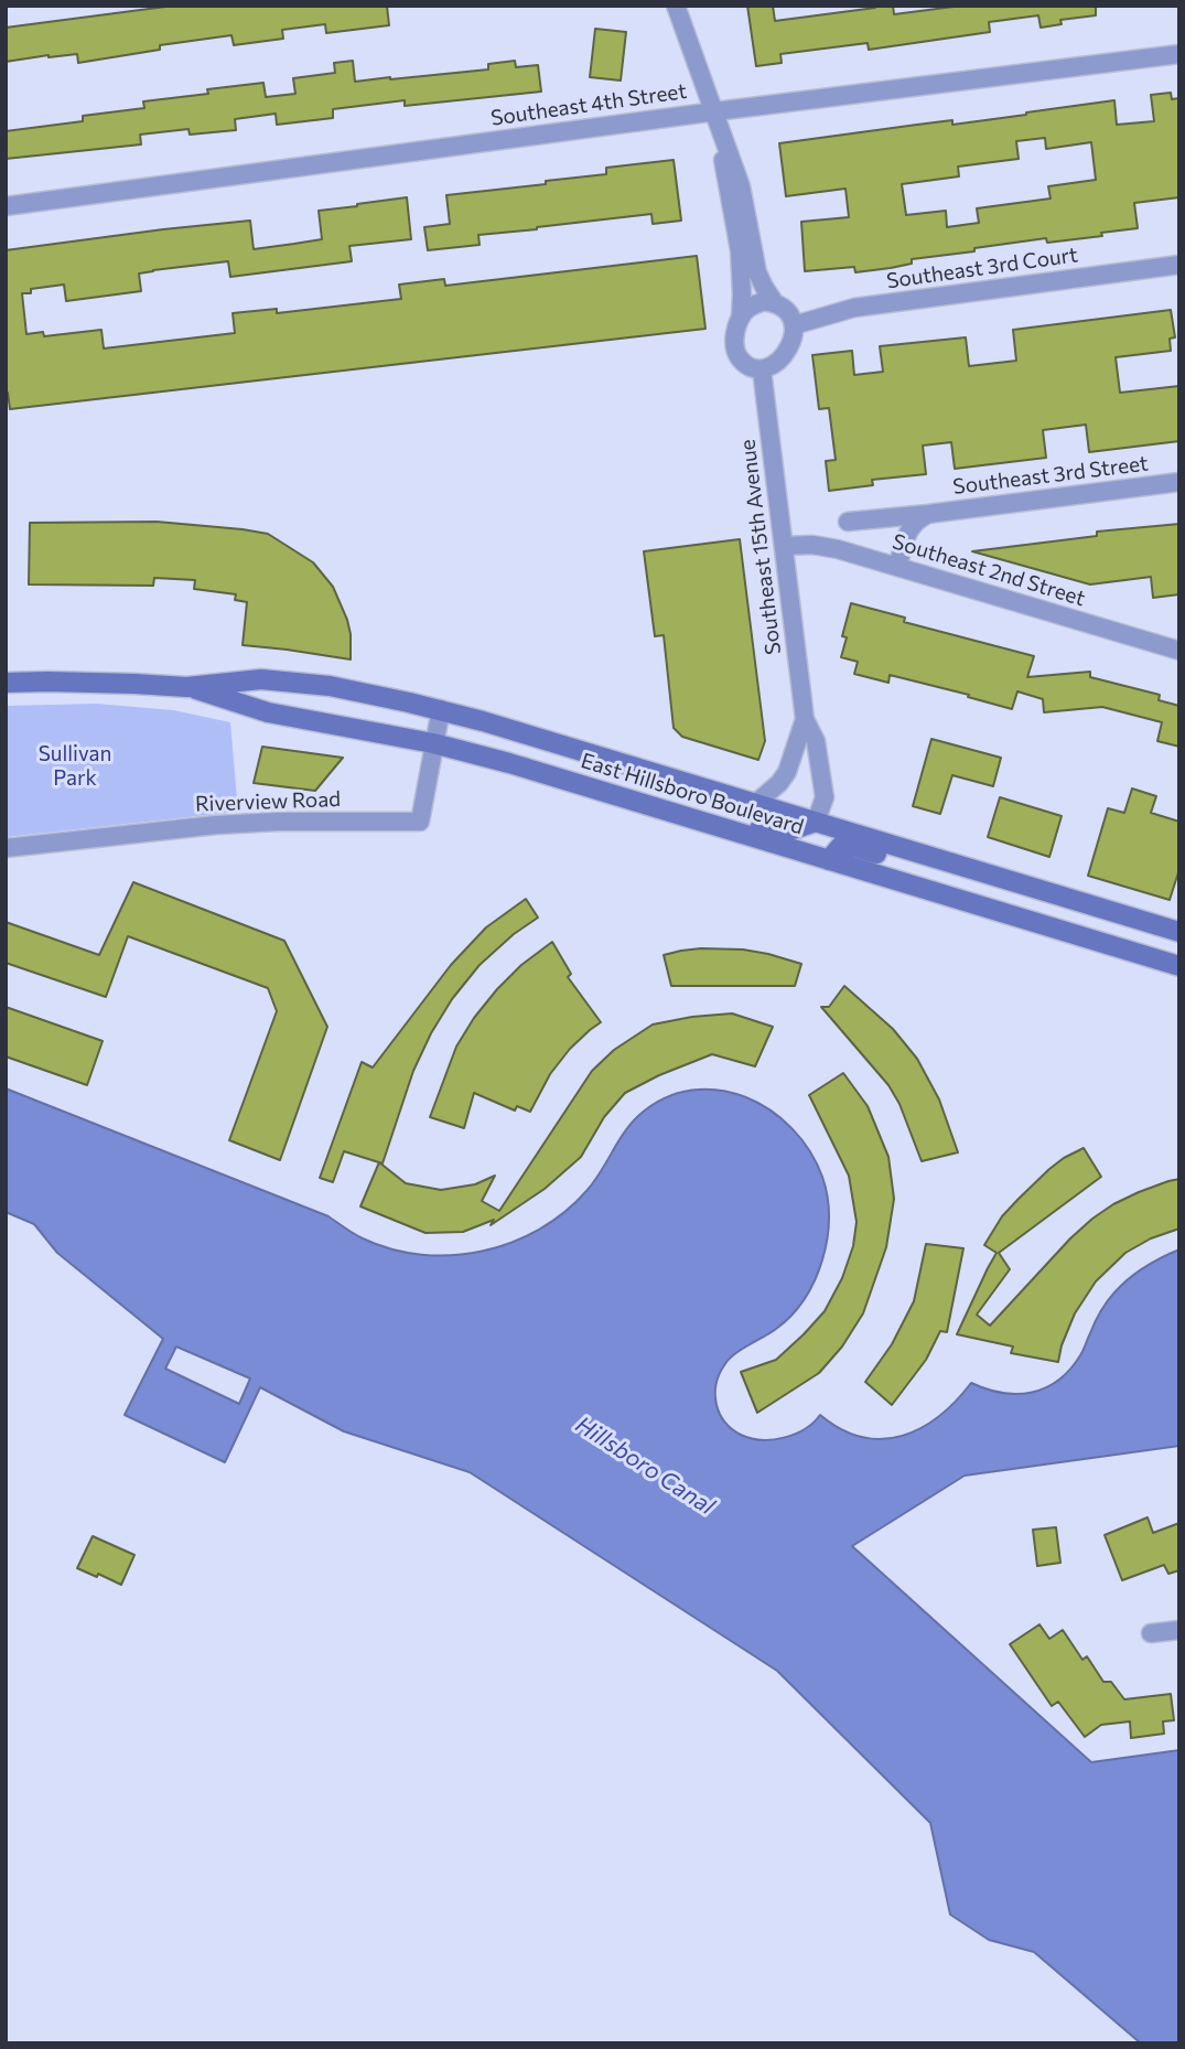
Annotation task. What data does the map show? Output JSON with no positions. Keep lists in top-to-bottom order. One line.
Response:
{"streets":{"main road":["East Hillsboro Boulevard"],"street":["Southeast 4th Street","Southeast 3rd Court","Southeast 3rd Street","Southeast 15th Avenue","Southeast 2nd Street","Riverview Road"]},"crossings":[["Southeast 3rd Court","Southeast 15th Avenue"],["Southeast 3rd Street","Southeast 2nd Street"],["Southeast 15th Avenue","Southeast 2nd Street"],["Southeast 15th Avenue","East Hillsboro Boulevard"],["East Hillsboro Boulevard","Riverview Road"]],"water":["Hillsboro Canal"],"parks":["Sullivan Park"]}
